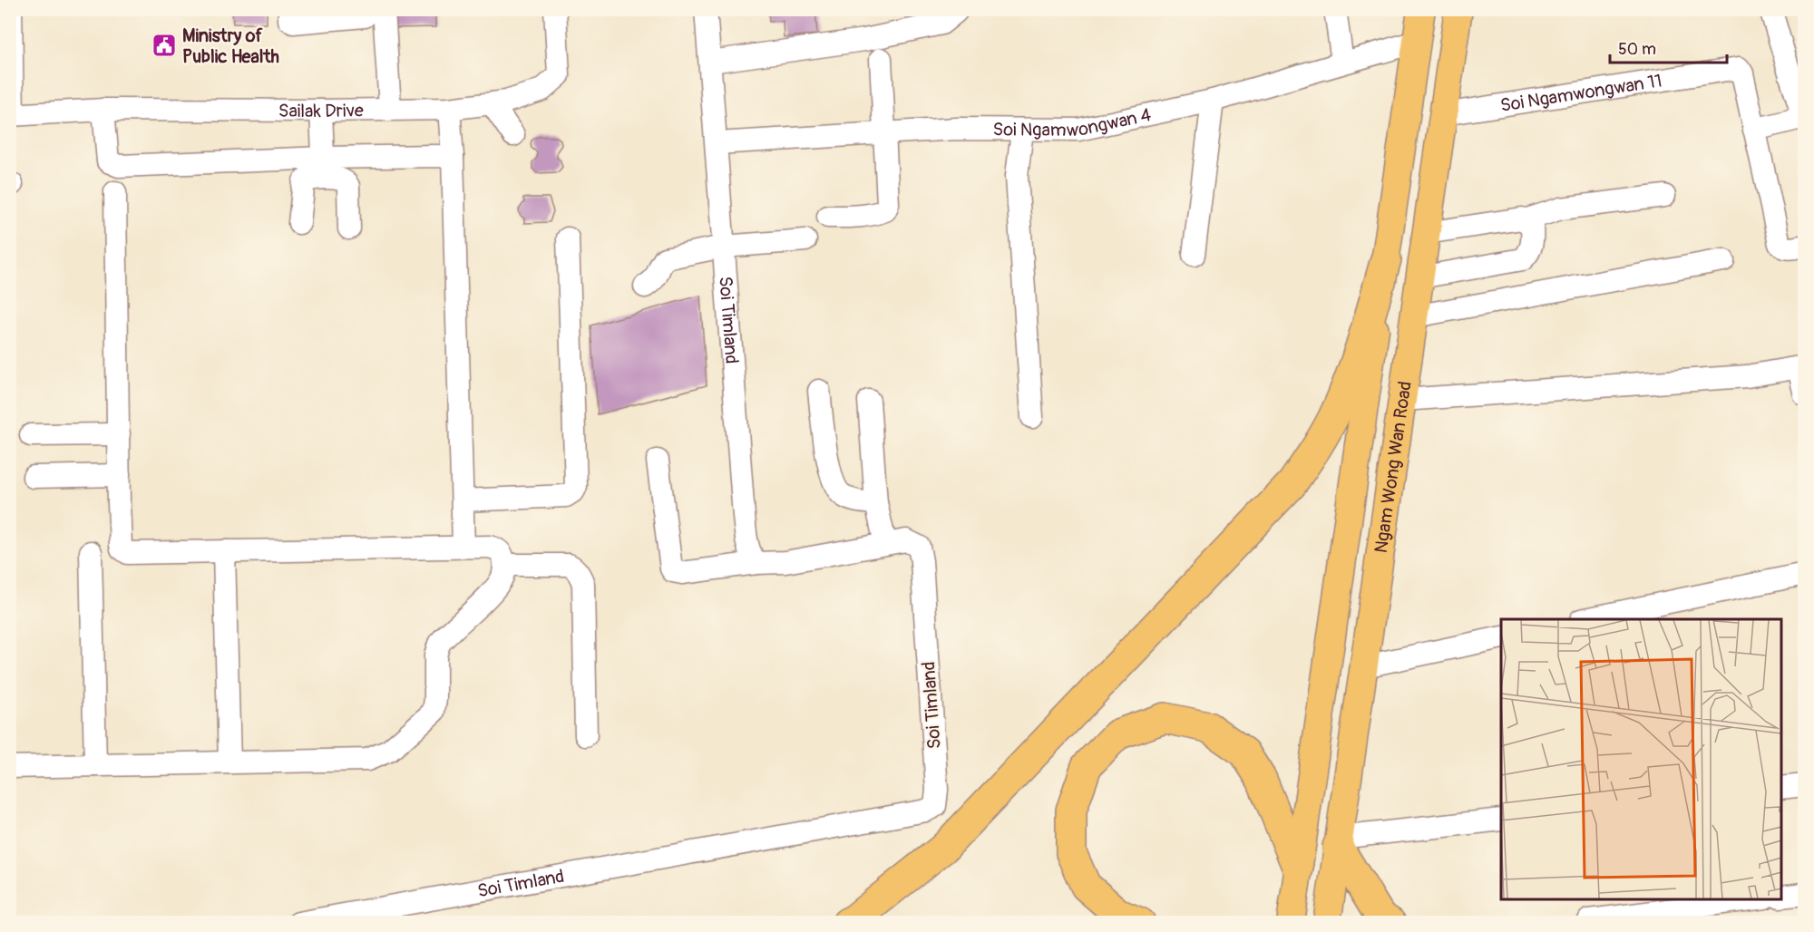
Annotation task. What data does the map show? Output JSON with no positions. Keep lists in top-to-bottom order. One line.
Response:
{"streets":{"main road":["Ngam Wong Wan Road"],"street":["Soi Ngamwongwan 11","Sailak Drive","Soi Ngamwongwan 4","Soi Timland"]},"crossings":[["Soi Ngamwongwan 11","Ngam Wong Wan Road"],["Soi Ngamwongwan 4","Soi Timland"],["Soi Ngamwongwan 4","Ngam Wong Wan Road"]],"places":{"public building":["Ministry of Public Health"]},"scale_bar":"50 m"}
